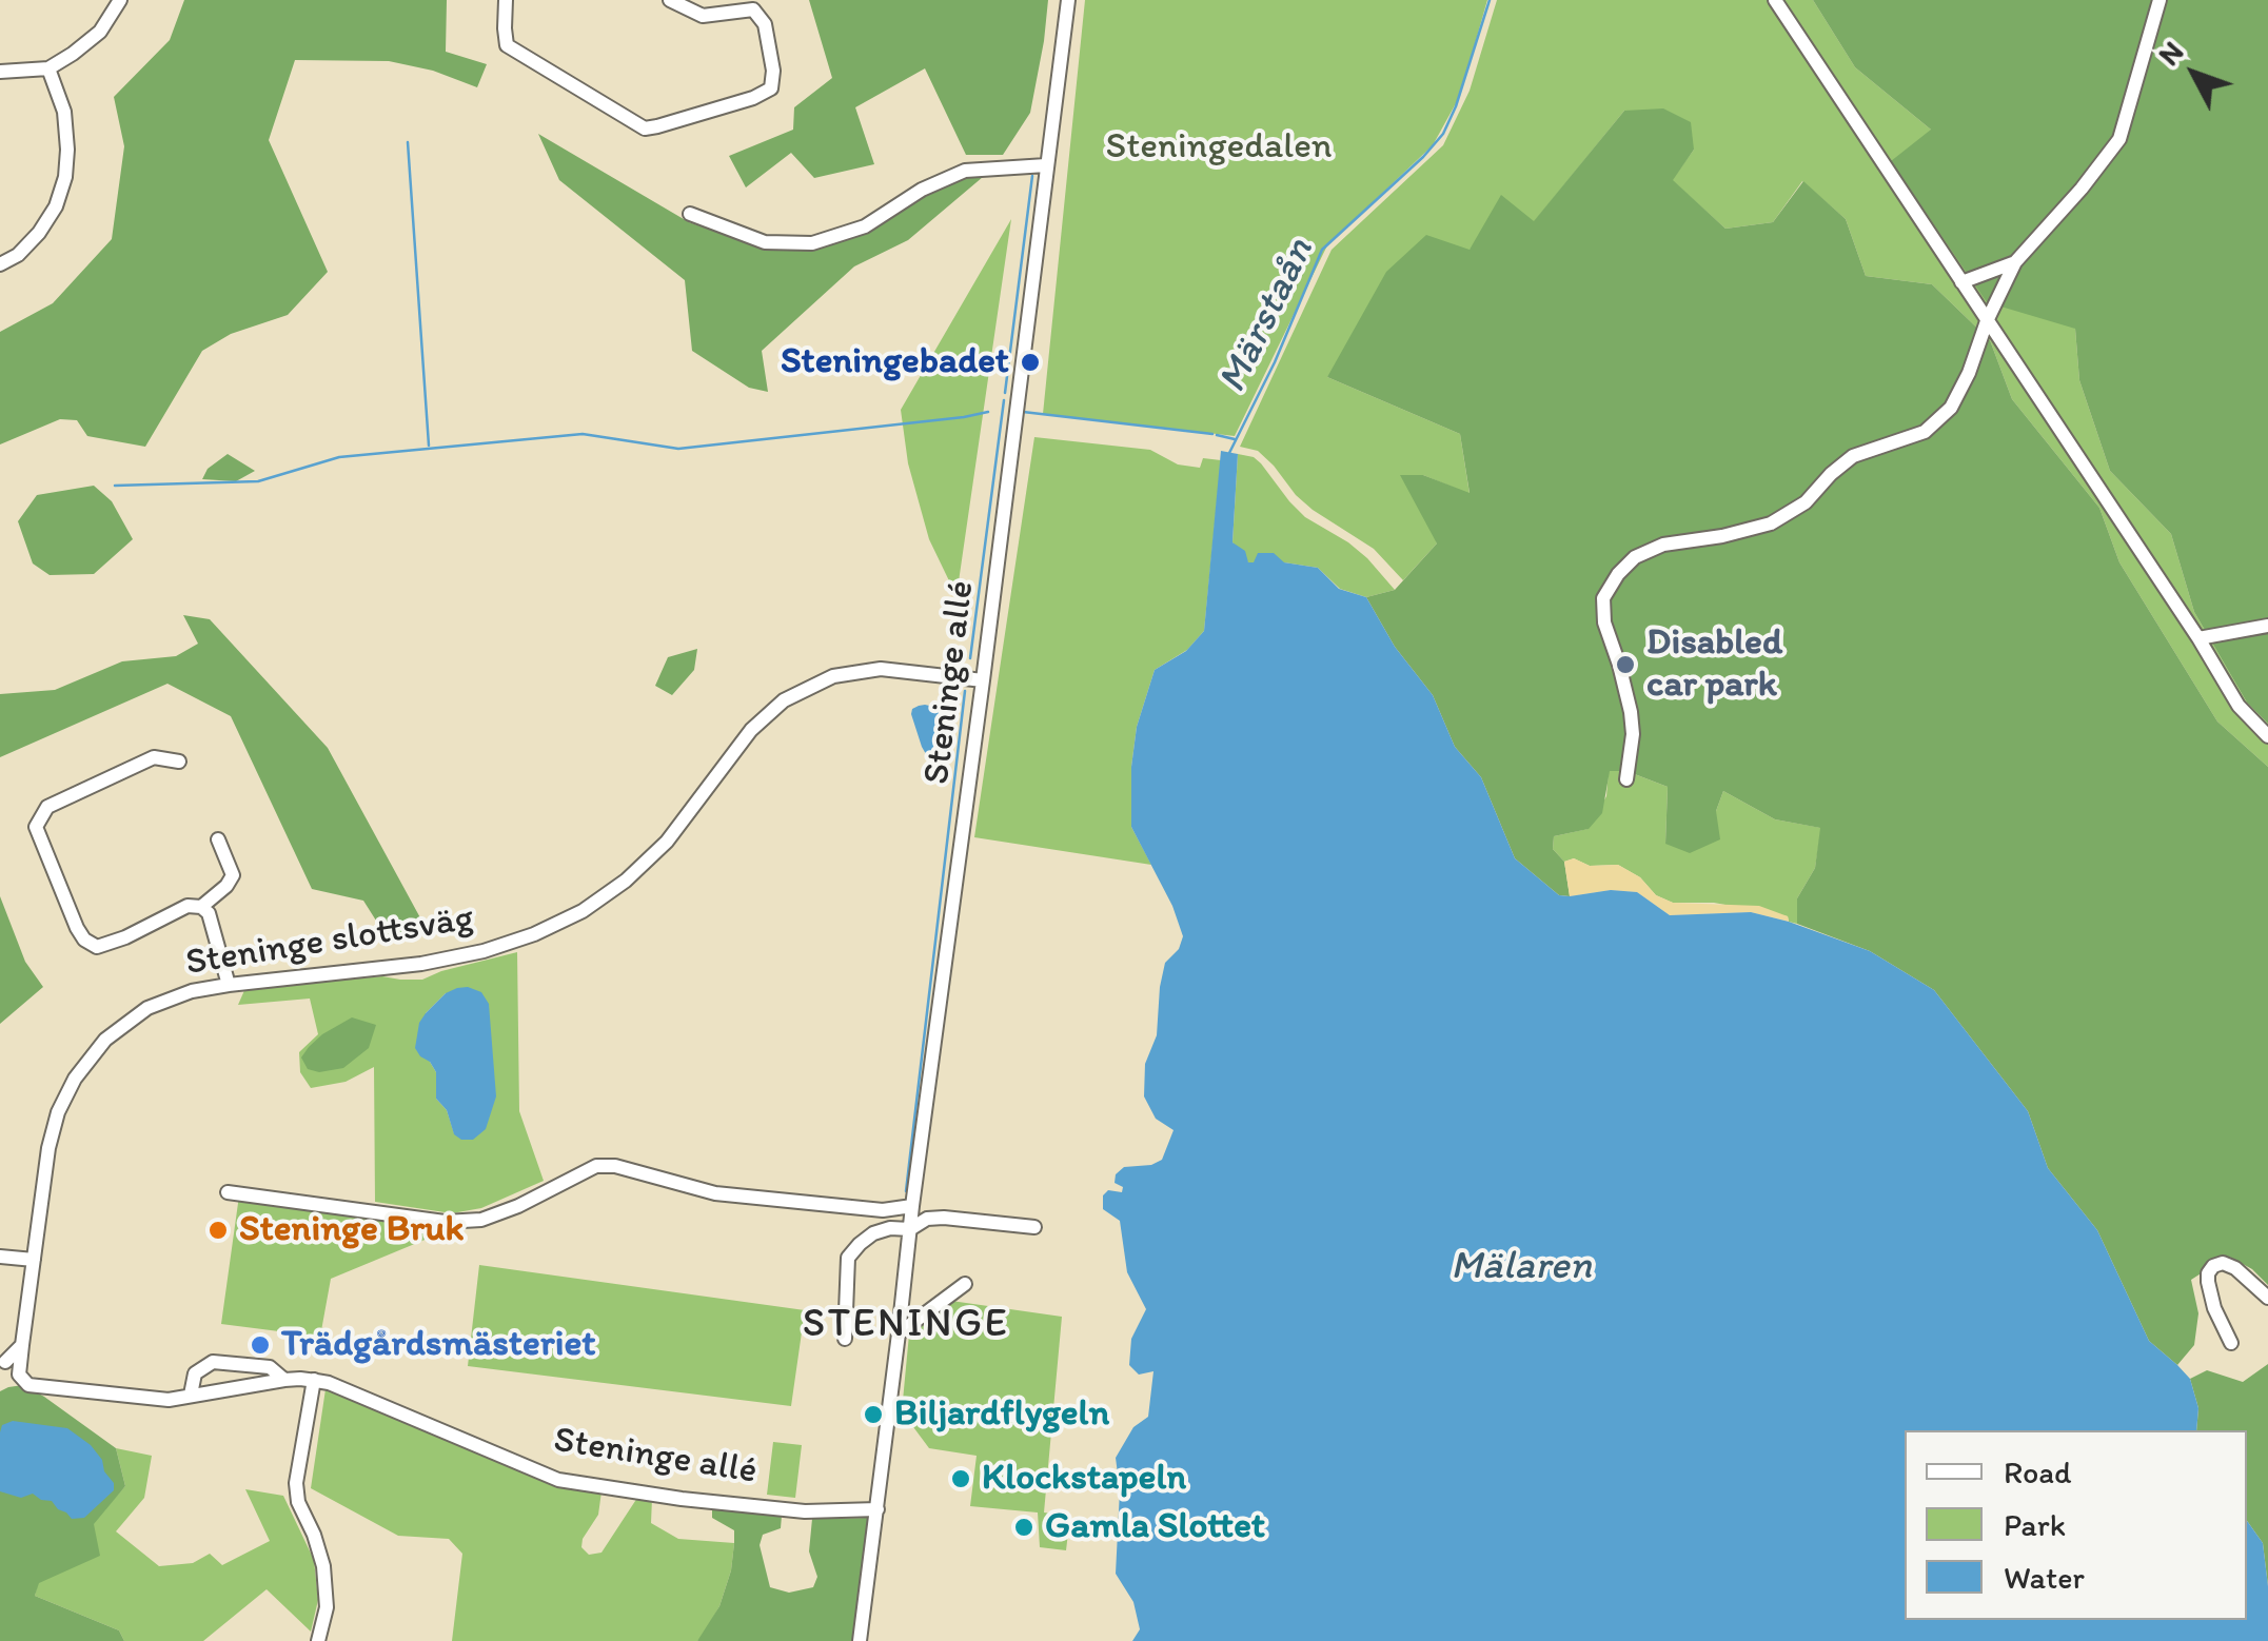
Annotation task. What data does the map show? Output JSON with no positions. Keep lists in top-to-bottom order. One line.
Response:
{"streets":{"street":["Steninge allé","Steninge slottsväg"]},"crossings":[["Steninge allé","Steninge slottsväg"]],"districts":["STENINGE"],"water":["Märstaån","Mälaren"],"parks":["Steningedalen"],"places":["Steningebadet","Disabled car park","Steninge Bruk","Trädgårdsmästeriet","Biljardflygeln","Klockstapeln","Gamla Slottet"],"legend":["Road","Park","Water"],"north":"top left"}
